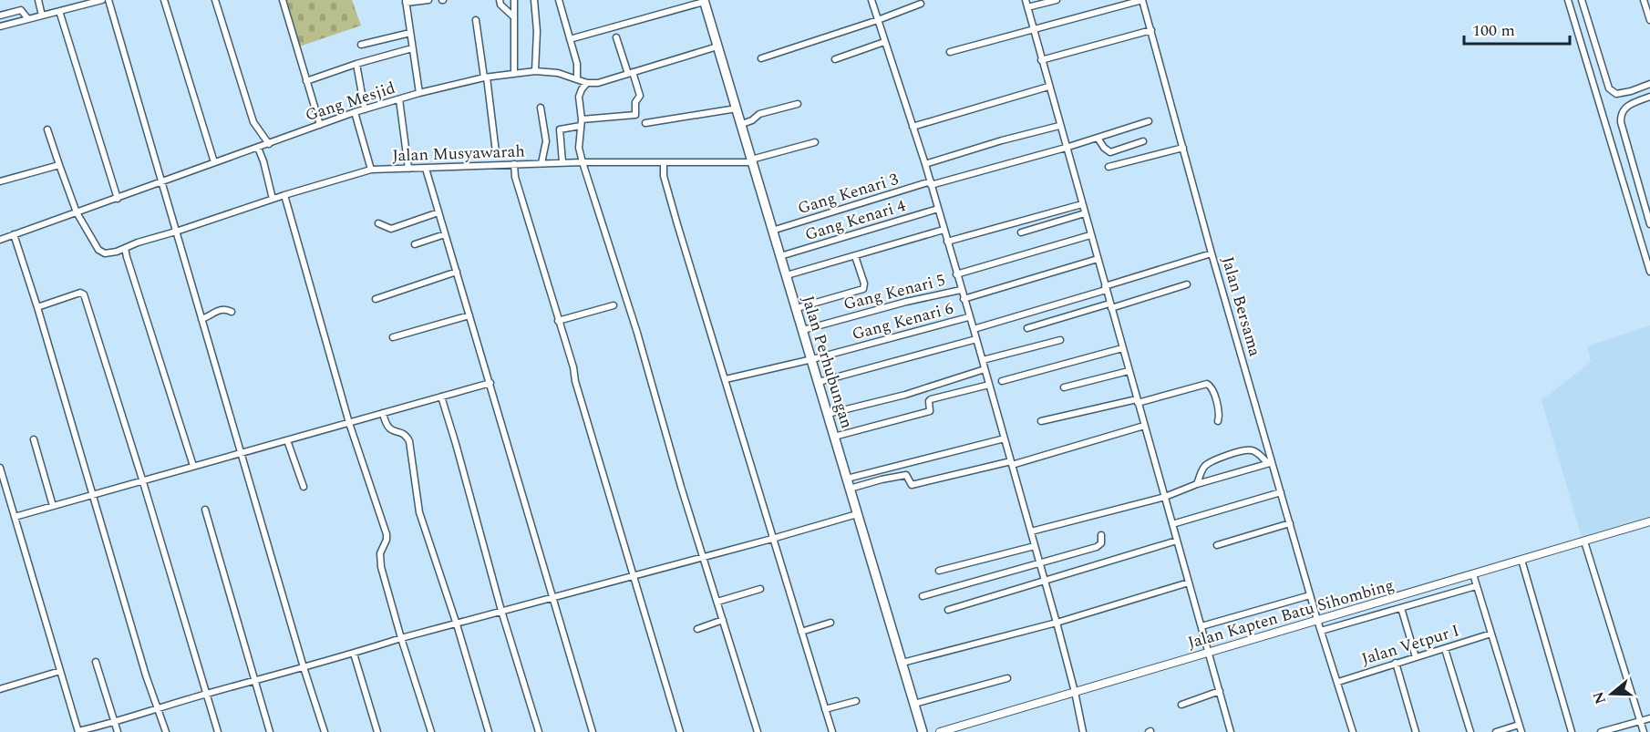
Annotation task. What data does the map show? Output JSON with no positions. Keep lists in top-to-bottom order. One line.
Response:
{"streets":{"main road":["Jalan Perhubungan"],"street":["Gang Mesjid","Jalan Musyawarah","Gang Kenari 3","Gang Kenari 4","Gang Kenari 5","Jalan Bersama","Gang Kenari 6","Jalan Kapten Batu Sihombing","Jalan Vetpur I"]},"crossings":[["Gang Mesjid","Jalan Musyawarah"],["Jalan Musyawarah","Jalan Perhubungan"],["Gang Kenari 3","Jalan Perhubungan"],["Gang Kenari 4","Jalan Perhubungan"],["Gang Kenari 5","Jalan Perhubungan"],["Jalan Bersama","Jalan Kapten Batu Sihombing"],["Jalan Bersama","Jalan Vetpur I"],["Gang Kenari 6","Jalan Perhubungan"]],"scale_bar":"100 m","north":"left"}
